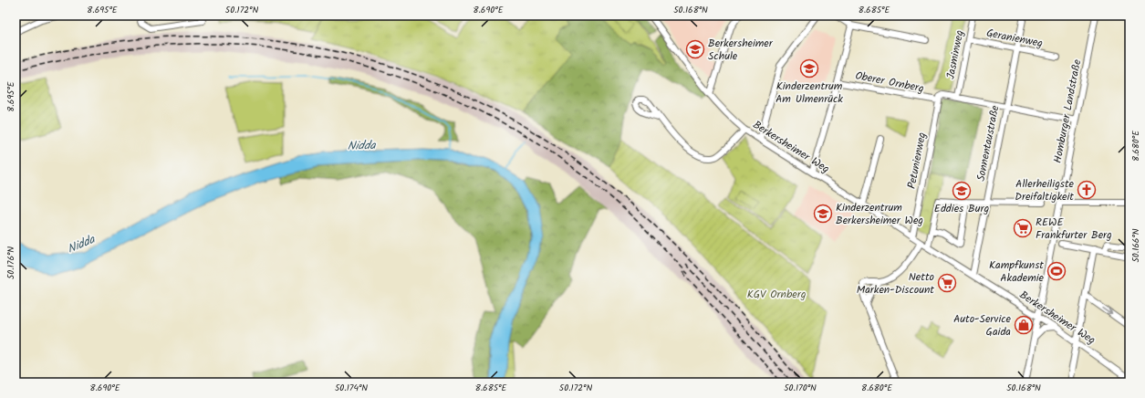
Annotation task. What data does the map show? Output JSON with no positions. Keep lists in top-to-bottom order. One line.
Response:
{"streets":{"street":["Geranienweg","Jasminweg","Oberer Ornberg","Homburger Landstraße","Sonnentaustraße","Berkersheimer Weg","Petunienweg"]},"crossings":[["Geranienweg","Jasminweg"],["Geranienweg","Sonnentaustraße"],["Oberer Ornberg","Berkersheimer Weg"],["Oberer Ornberg","Petunienweg"],["Homburger Landstraße","Berkersheimer Weg"],["Sonnentaustraße","Berkersheimer Weg"],["Berkersheimer Weg","Petunienweg"]],"water":["Nidda"],"parks":["KGV Ornberg"],"places":{"school or university":["Berkersheimer Schule","Kinderzentrum Am Ulmenrück","Eddies Burg","Kinderzentrum Berkersheimer Weg"],"church":["Allerheiligste Dreifaltigkeit"],"supermarket":["REWE Frankfurter Berg","Netto Marken-Discount"],"sports":["Kampfkunst Akademie"],"shop":["Auto-Service Gaida"]},"coordinates":["8.695°E","50.172°N","8.690°E","50.168°N","8.685°E","8.680°E","50.166°N","50.176°N","50.174°N","50.170°N"]}
